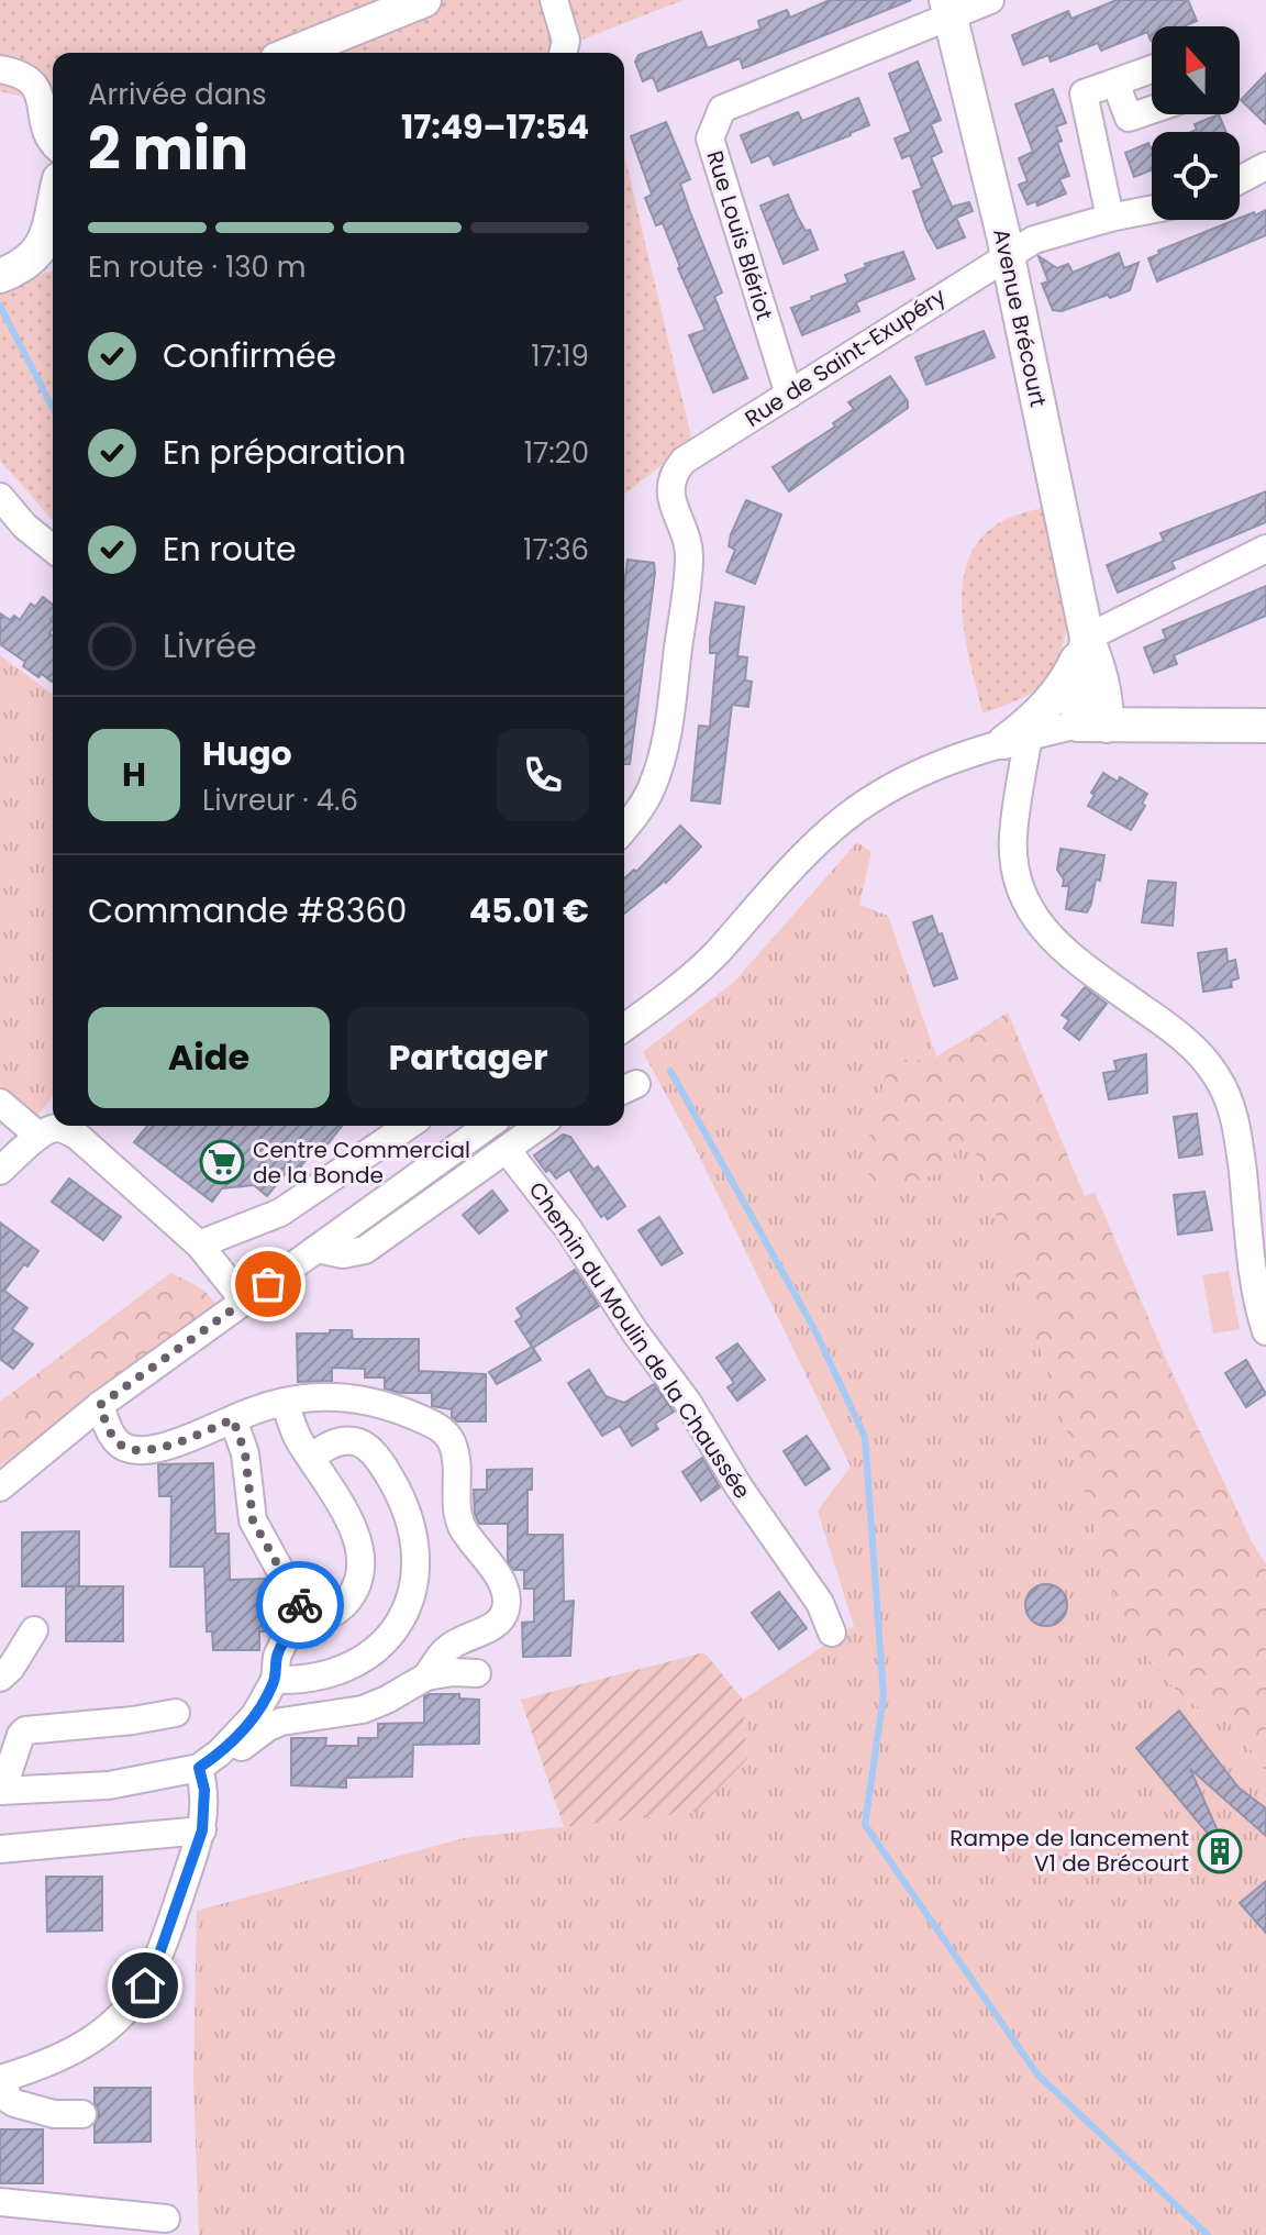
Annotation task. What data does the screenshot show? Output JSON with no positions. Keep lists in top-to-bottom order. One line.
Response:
{"streets":{"main road":["Avenue Brécourt"],"street":["Rue Louis Blériot","Rue de Saint-Exupéry","Chemin du Moulin de la Chaussée"]},"crossings":[["Rue Louis Blériot","Avenue Brécourt"],["Rue Louis Blériot","Rue de Saint-Exupéry"],["Avenue Brécourt","Rue de Saint-Exupéry"]],"places":{"supermarket":["Centre Commercial de la Bonde"],"building":["Rampe de lancement V1 de Brécourt"]},"north":"top","page":{"heading":["2 min","Arrivée dans","17:49–17:54"],"panel":["Hugo","Livreur · 4.6","Commande #8360","45.01 €"],"bar":"En route · 130 m","list":[["Confirmée","17:19"],["En préparation","17:20"],["En route","17:36"],"Livrée"],"round":"H","buttons":["Aide","Partager"]}}
